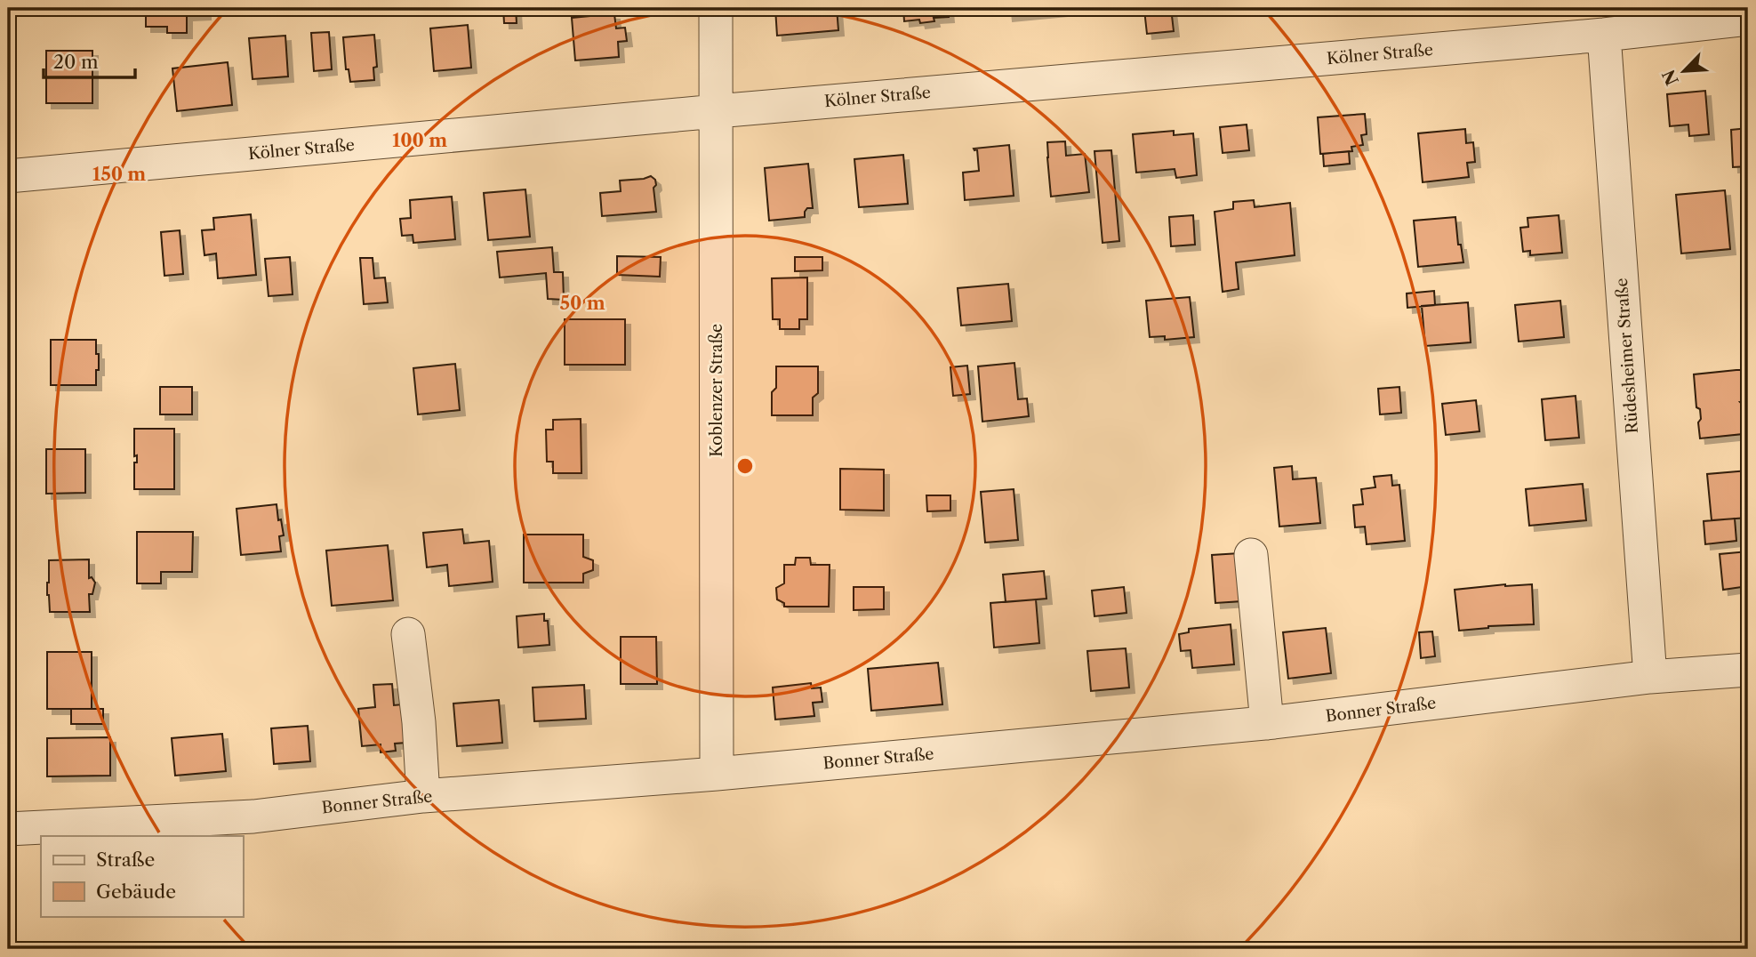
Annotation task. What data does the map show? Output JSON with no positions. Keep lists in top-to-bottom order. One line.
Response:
{"streets":{"street":["Kölner Straße","Rüdesheimer Straße","Koblenzer Straße","Bonner Straße"]},"crossings":[["Kölner Straße","Rüdesheimer Straße"],["Kölner Straße","Koblenzer Straße"],["Rüdesheimer Straße","Bonner Straße"],["Koblenzer Straße","Bonner Straße"]],"legend":["Straße","Gebäude"],"scale_bar":"20 m","north":"bottom left","rings":["100 m","150 m","50 m"]}
